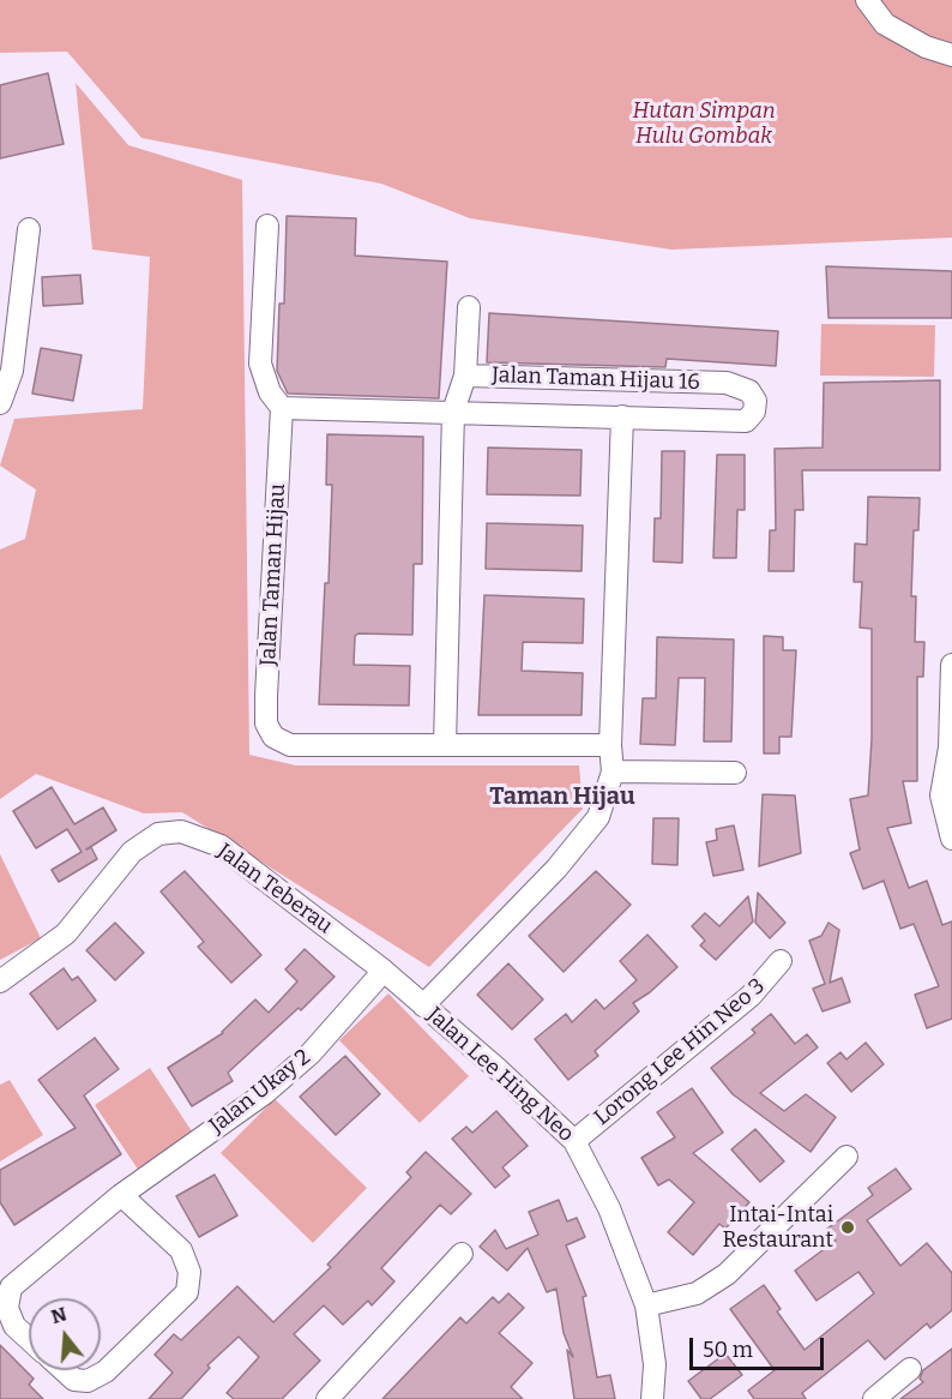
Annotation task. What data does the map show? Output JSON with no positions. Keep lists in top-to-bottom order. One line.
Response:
{"streets":{"street":["Jalan Taman Hijau 16","Jalan Taman Hijau","Jalan Teberau","Lorong Lee Hin Neo 3","Jalan Lee Hing Neo","Jalan Ukay 2"]},"crossings":[["Jalan Teberau","Jalan Lee Hing Neo"],["Jalan Teberau","Jalan Ukay 2"],["Lorong Lee Hin Neo 3","Jalan Lee Hing Neo"],["Jalan Lee Hing Neo","Jalan Ukay 2"]],"districts":["Taman Hijau"],"parks":["Hutan Simpan Hulu Gombak"],"places":["Intai-Intai Restaurant"],"scale_bar":"50 m","north":"top"}
